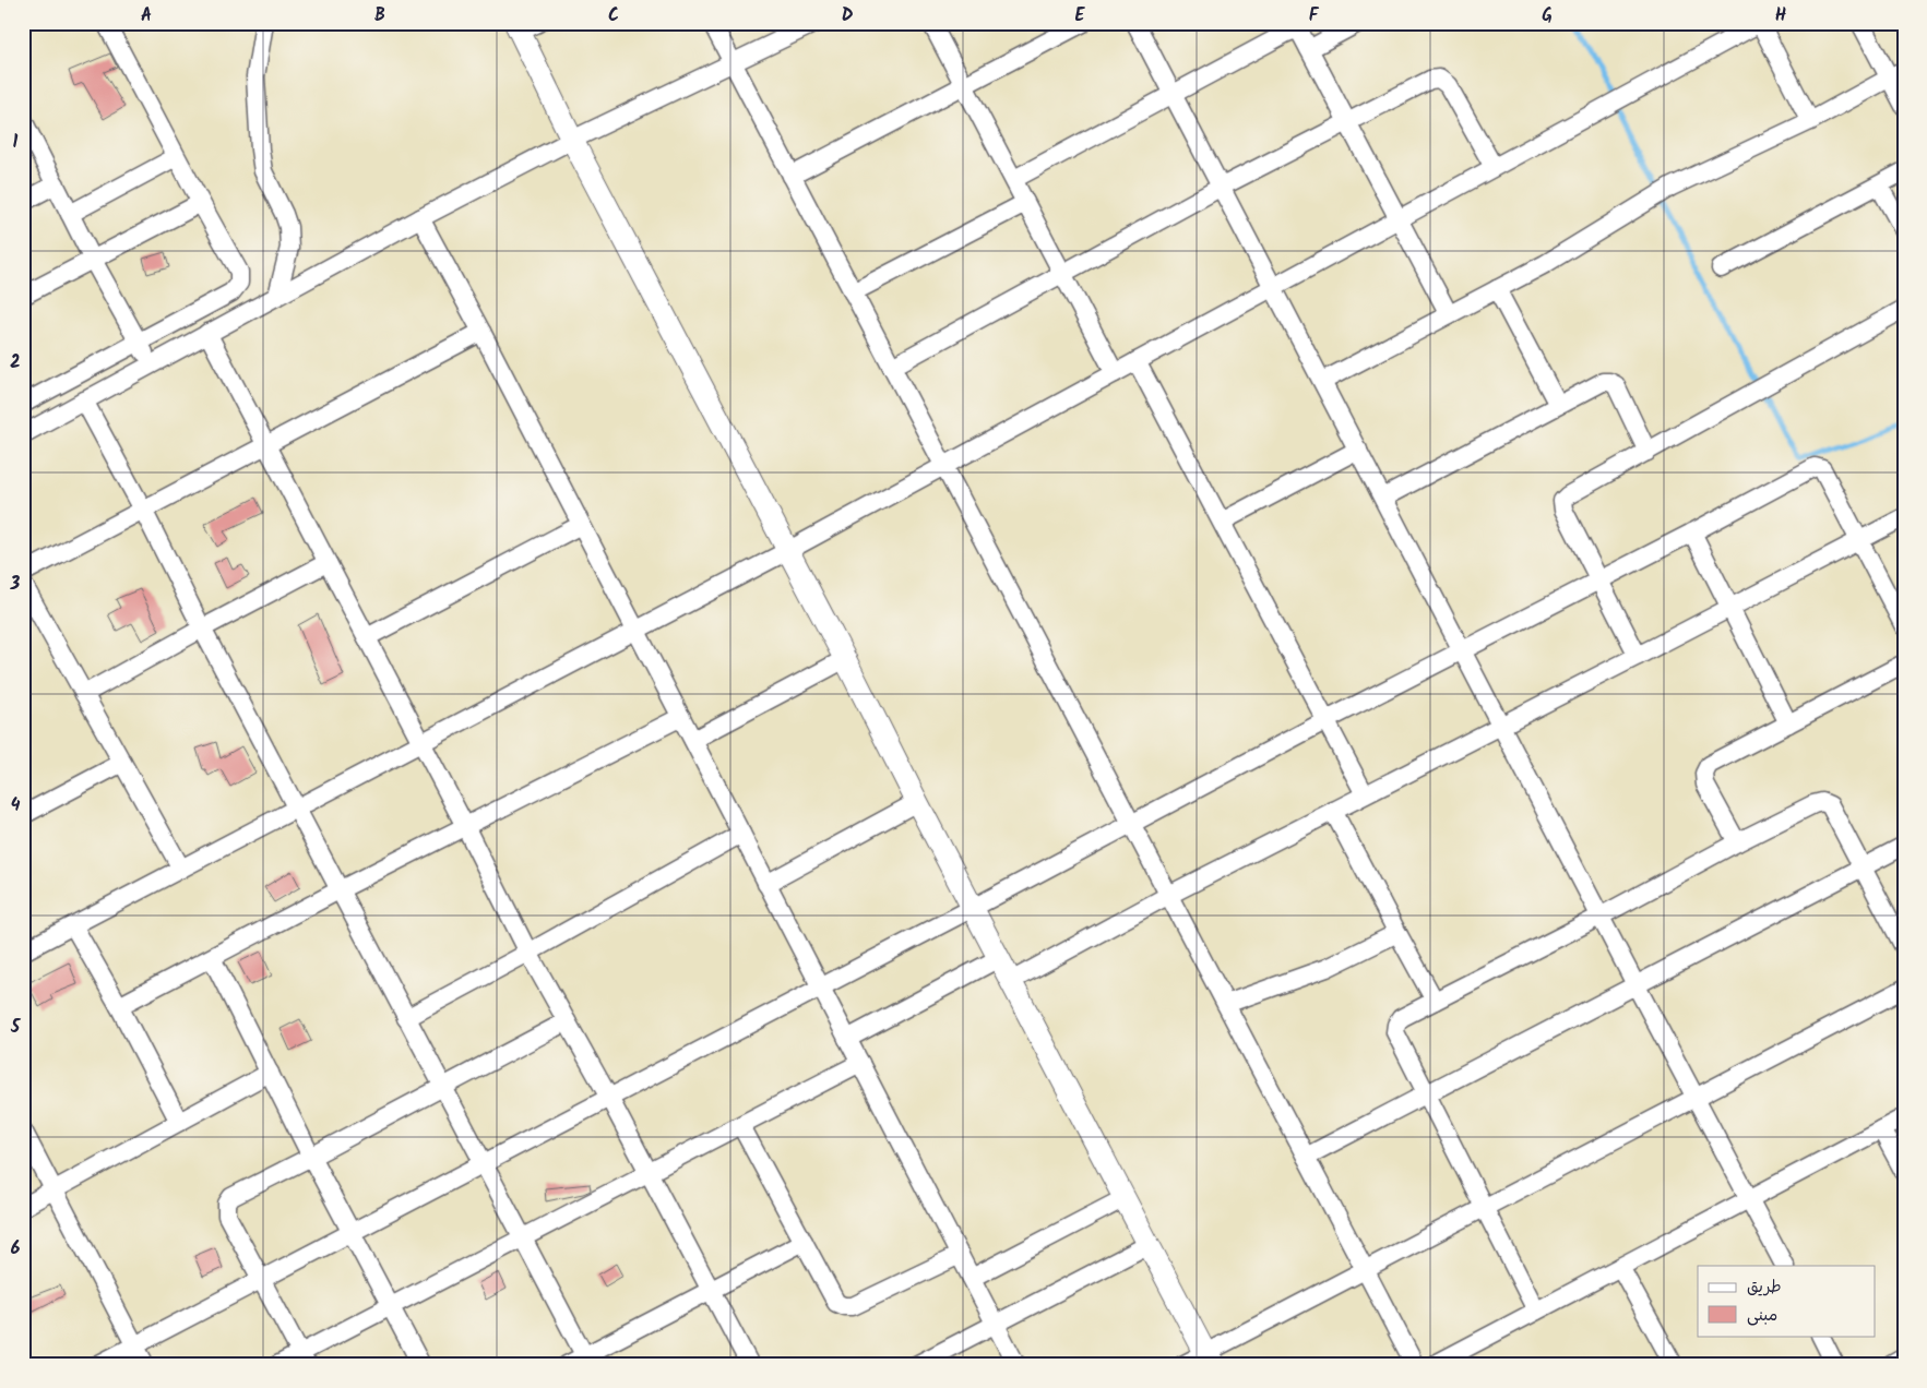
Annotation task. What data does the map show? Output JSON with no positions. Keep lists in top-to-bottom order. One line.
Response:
{"legend":["طريق","مبنى"],"grid":{"columns":["A","B","C","D","E","F","G","H"],"rows":["1","2","3","4","5","6"]}}
